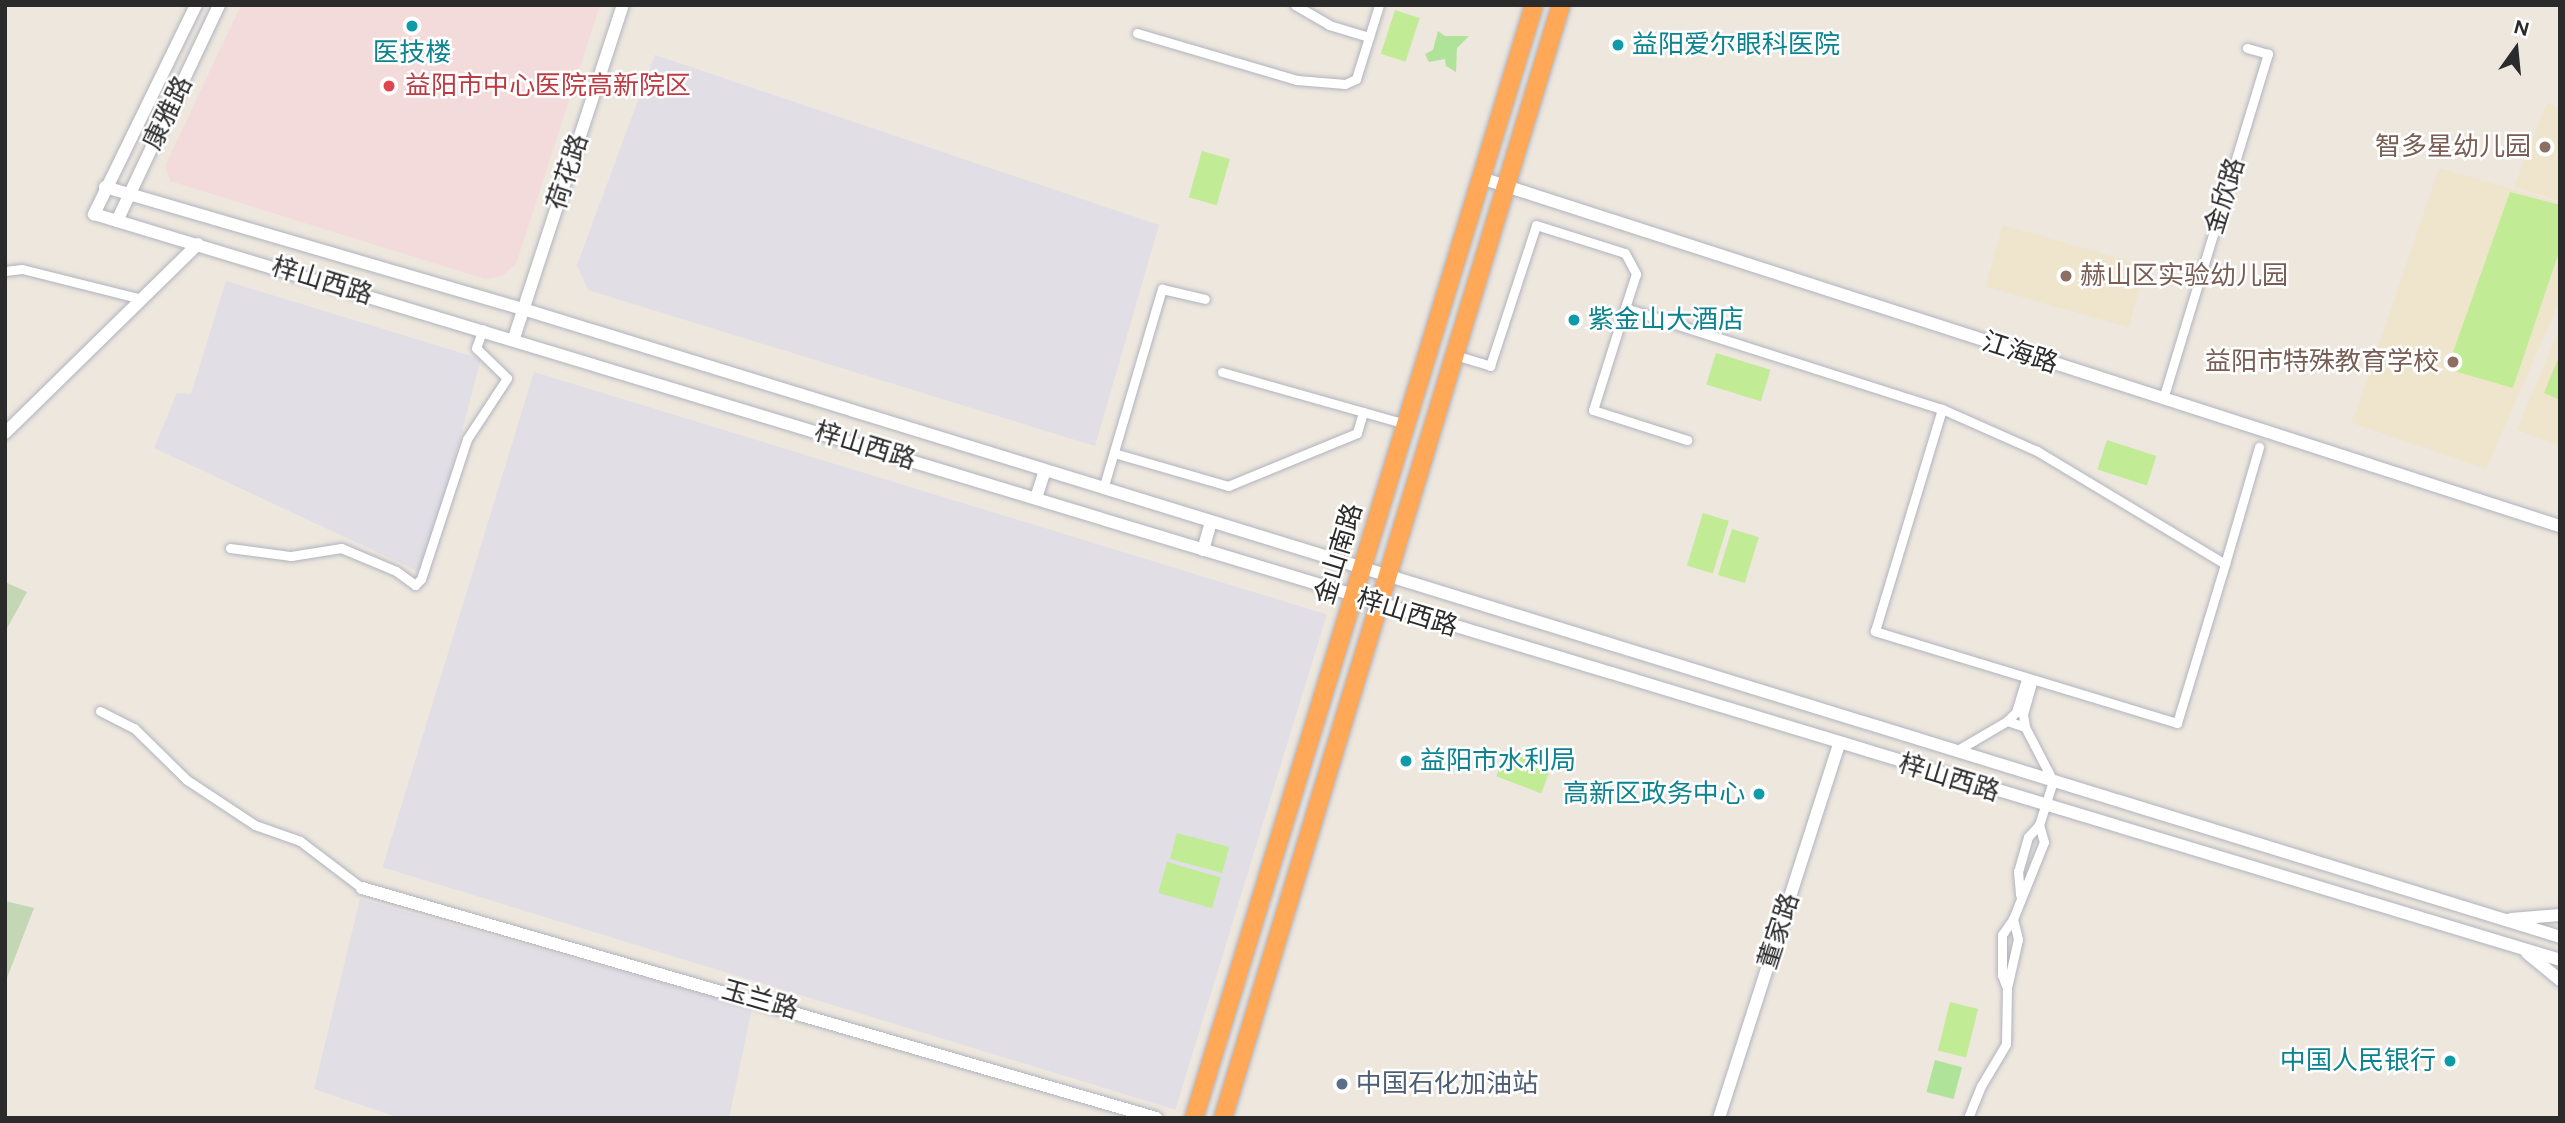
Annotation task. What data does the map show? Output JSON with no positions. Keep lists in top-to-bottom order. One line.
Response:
{"streets":{"highway":["金山南路"],"street":["康雅路","荷花路","金欣路","梓山西路","江海路","董家路","玉兰路"]},"crossings":[["康雅路","梓山西路"],["荷花路","梓山西路"],["金欣路","江海路"],["梓山西路","金山南路"],["梓山西路","董家路"],["江海路","金山南路"]],"places":["医技楼","益阳爱尔眼科医院","益阳市中心医院高新院区","智多星幼儿园","赫山区实验幼儿园","紫金山大酒店","益阳市特殊教育学校","益阳市水利局","高新区政务中心","中国人民银行","中国石化加油站"],"north":"top"}
